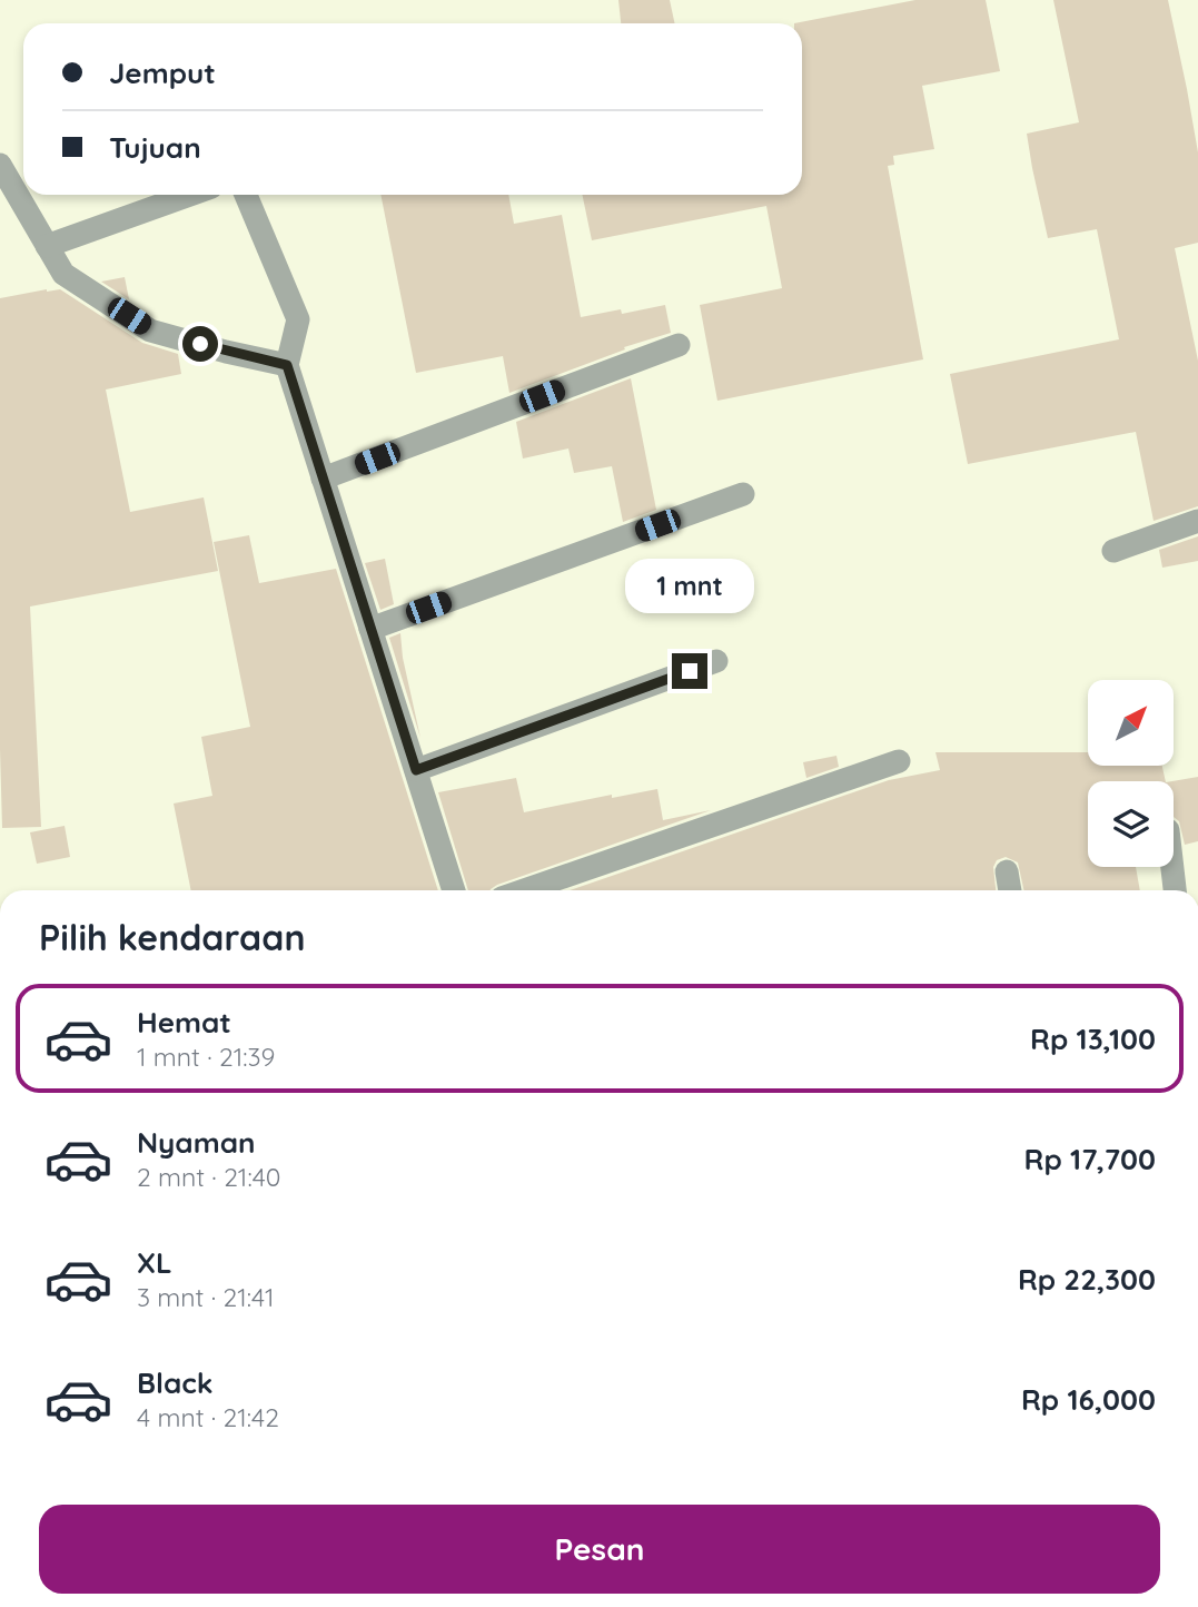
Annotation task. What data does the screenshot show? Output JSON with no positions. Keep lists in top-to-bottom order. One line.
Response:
{"north":"top right","page":{"banner":["Jemput","Tujuan"],"bubble":"1 mnt","heading":"Pilih kendaraan","list":[{"name":"Hemat","note":"1 mnt · 21:39","value":"Rp 13,100"},{"name":"Nyaman","note":"2 mnt · 21:40","value":"Rp 17,700"},{"name":"XL","note":"3 mnt · 21:41","value":"Rp 22,300"},{"name":"Black","note":"4 mnt · 21:42","value":"Rp 16,000"}],"buttons":"Pesan"}}
